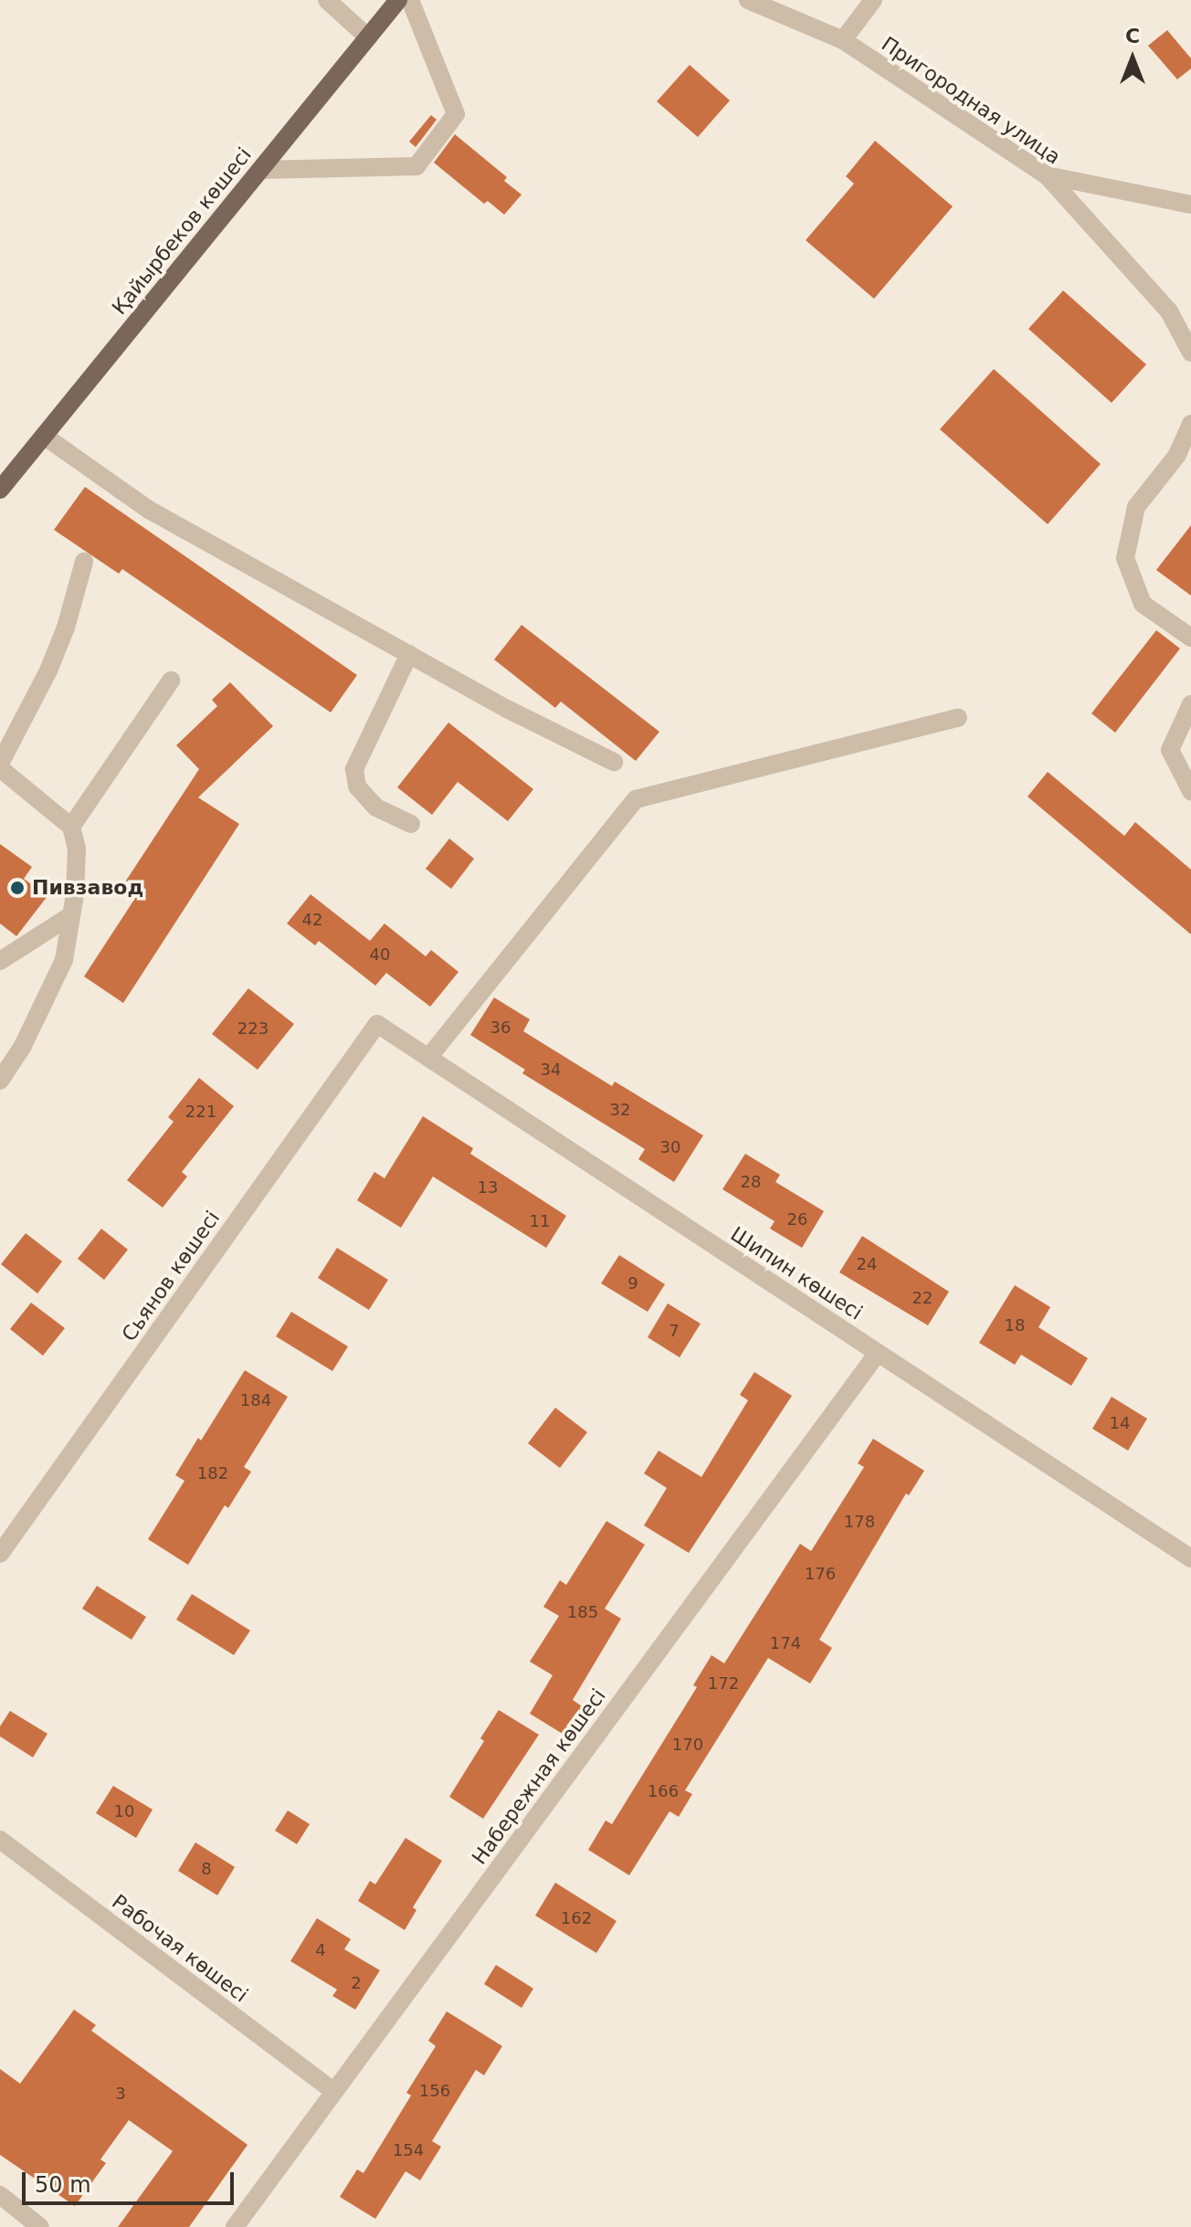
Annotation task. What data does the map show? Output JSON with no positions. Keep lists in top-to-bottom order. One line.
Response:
{"streets":{"main road":["Қайырбеков көшесі"],"street":["Пригородная улица","Шипин көшесі","Сьянов көшесі","Набережная көшесі","Рабочая көшесі"]},"crossings":[["Шипин көшесі","Сьянов көшесі"],["Шипин көшесі","Набережная көшесі"],["Набережная көшесі","Рабочая көшесі"]],"places":["Пивзавод"],"house_numbers":["42","40","36","223","34","32","221","30","28","13","26","11","24","9","22","18","7","184","14","182","178","176","185","174","172","170","166","10","8","162","4","2","156","3","154"],"scale_bar":"50 m","north":"top"}
